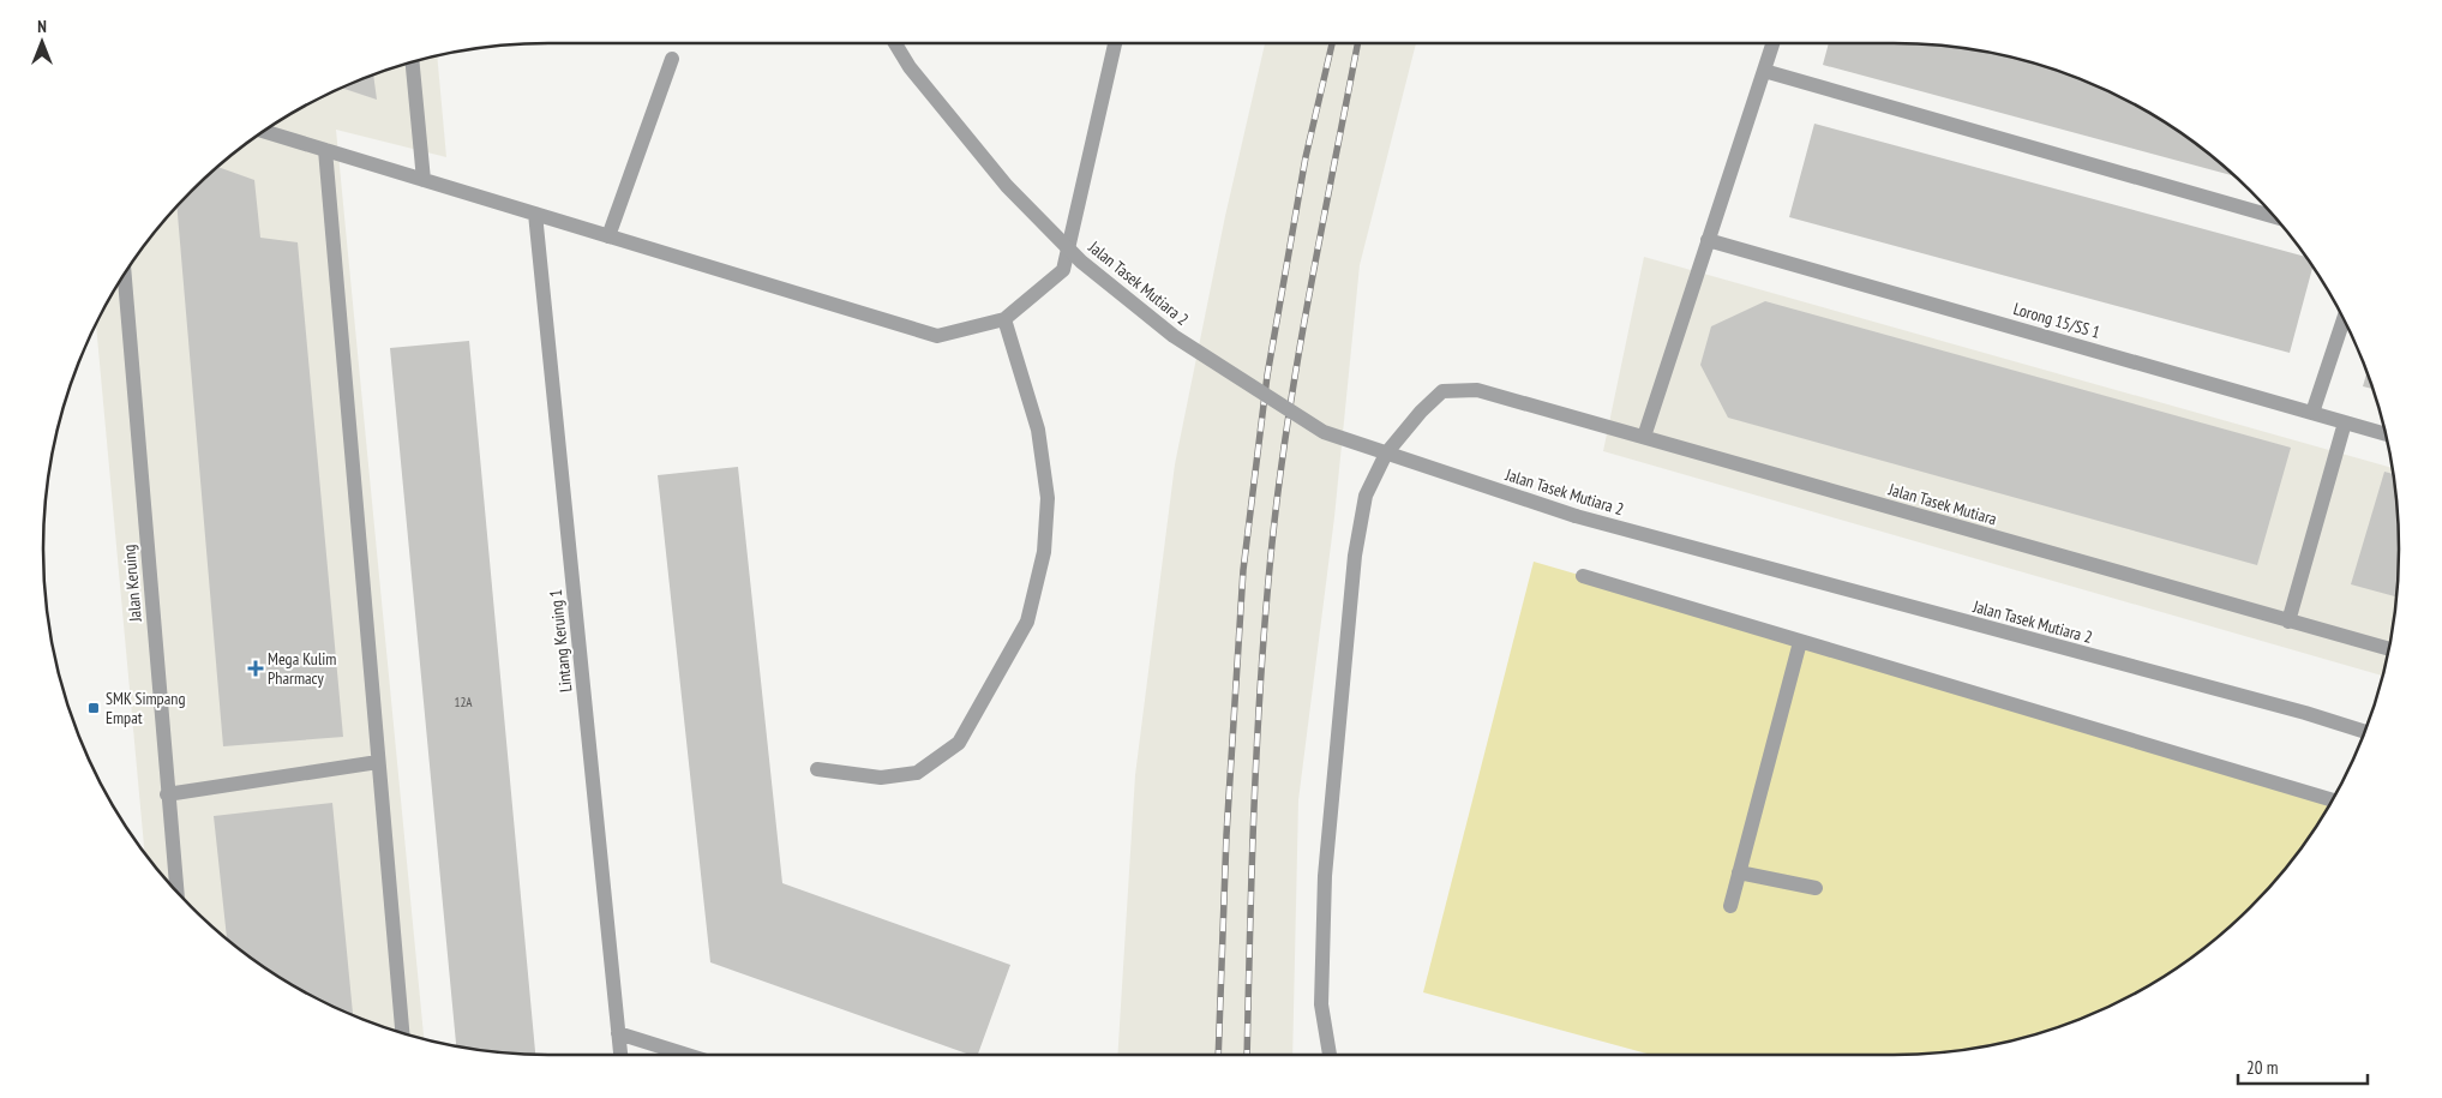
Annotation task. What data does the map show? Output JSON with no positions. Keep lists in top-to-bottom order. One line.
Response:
{"streets":{"street":["Jalan Tasek Mutiara 2","Lorong 15/SS 1","Jalan Tasek Mutiara","Jalan Keruing","Lintang Keruing 1"]},"places":{"health":["Mega Kulim Pharmacy"],"transit":["SMK Simpang Empat"]},"house_numbers":["12A"],"scale_bar":"20 m","north":"top"}
